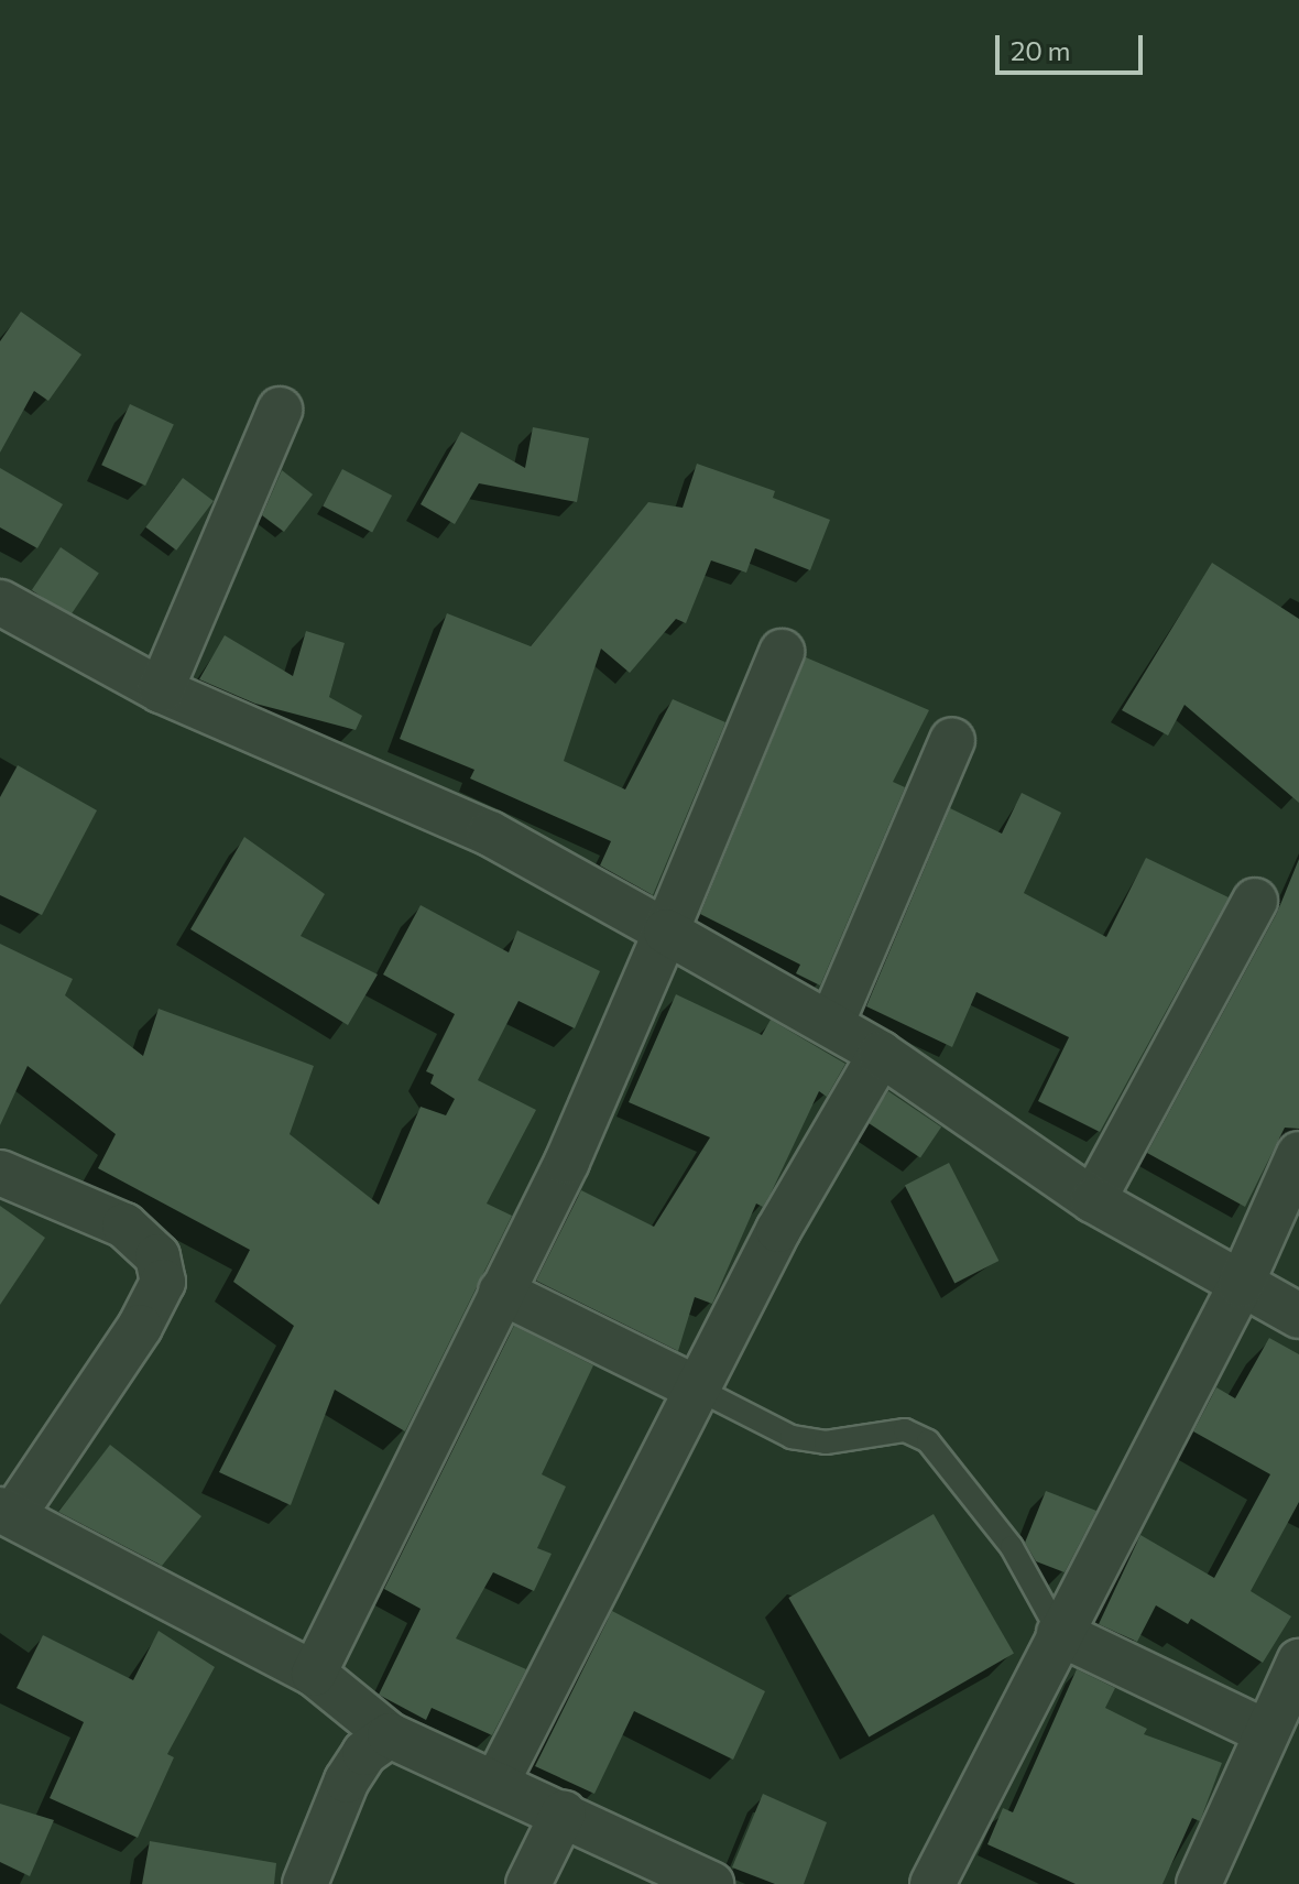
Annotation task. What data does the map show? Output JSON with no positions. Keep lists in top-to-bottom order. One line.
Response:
{"scale_bar":"20 m"}
